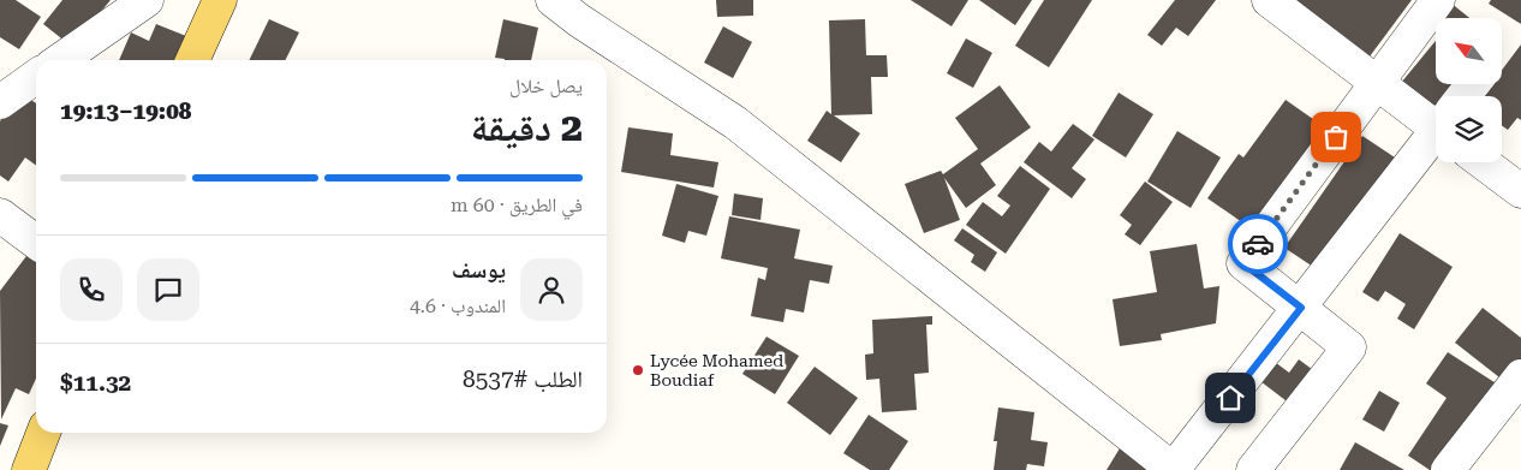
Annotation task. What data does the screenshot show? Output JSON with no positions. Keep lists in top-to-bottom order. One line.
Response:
{"places":["Lycée Mohamed Boudiaf"],"north":"top left","page":{"heading":["2 دقيقة","يصل خلال","19:08–19:13"],"panel":["يوسف","المندوب · 4.6","الطلب #8537","$11.32"],"bar":"في الطريق · 60 m"}}
